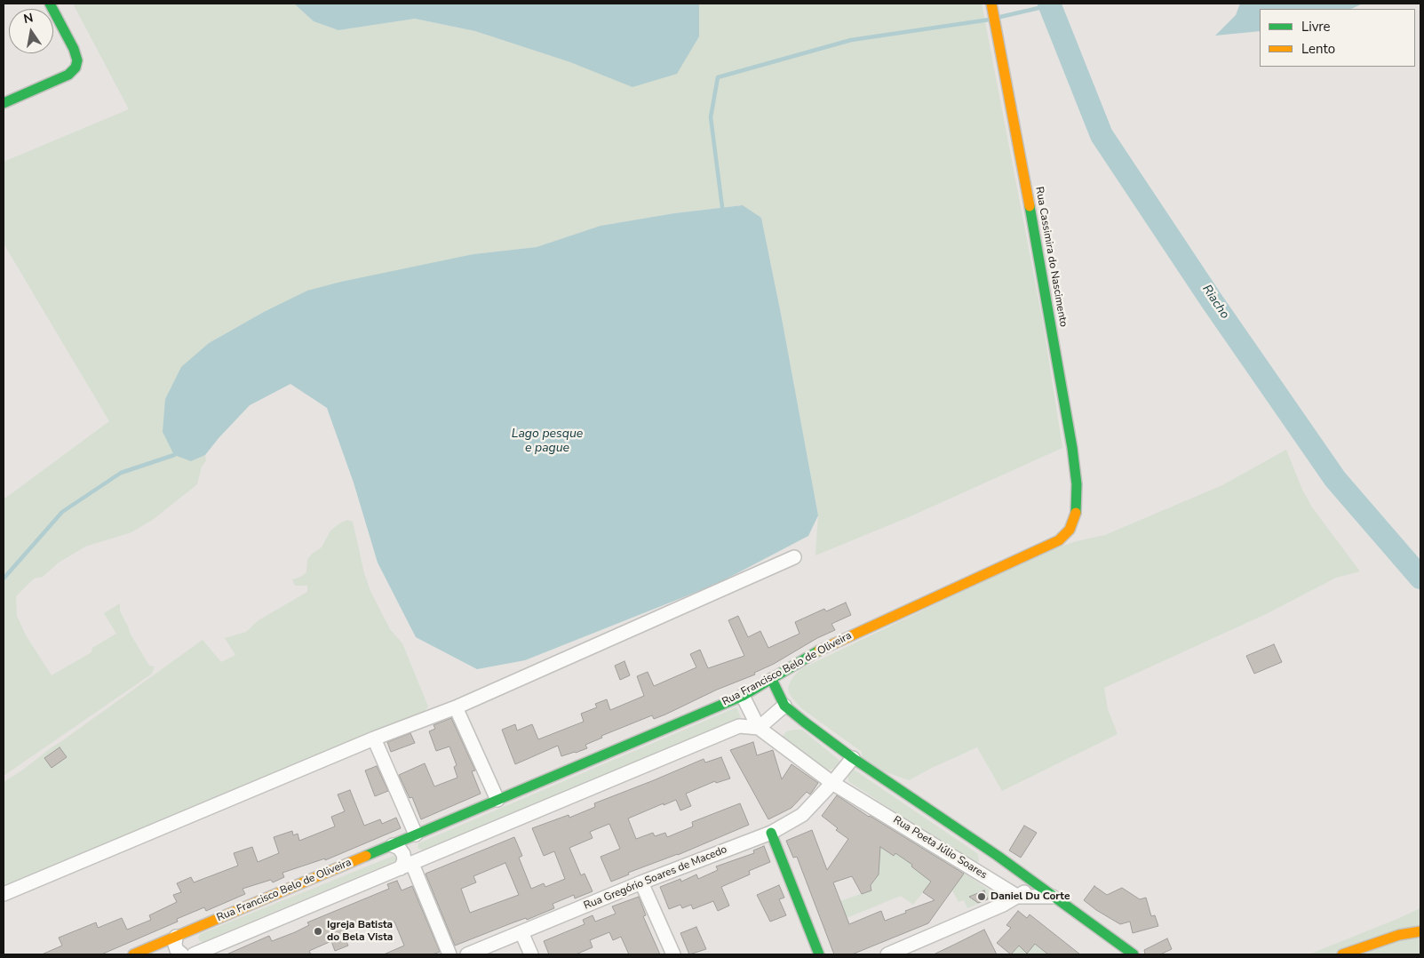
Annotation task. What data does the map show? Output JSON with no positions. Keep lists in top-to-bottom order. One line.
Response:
{"streets":{"street":["Rua Cassimira do Nascimento","Rua Francisco Belo de Oliveira","Rua Poeta Júlio Soares","Rua Gregório Soares de Macedo"]},"crossings":[["Rua Cassimira do Nascimento","Rua Francisco Belo de Oliveira"],["Rua Francisco Belo de Oliveira","Rua Poeta Júlio Soares"],["Rua Poeta Júlio Soares","Rua Gregório Soares de Macedo"]],"water":["Riacho","Lago pesque e pague"],"places":["Daniel Du Corte","Igreja Batista do Bela Vista"],"legend":["Livre","Lento"],"north":"top"}
